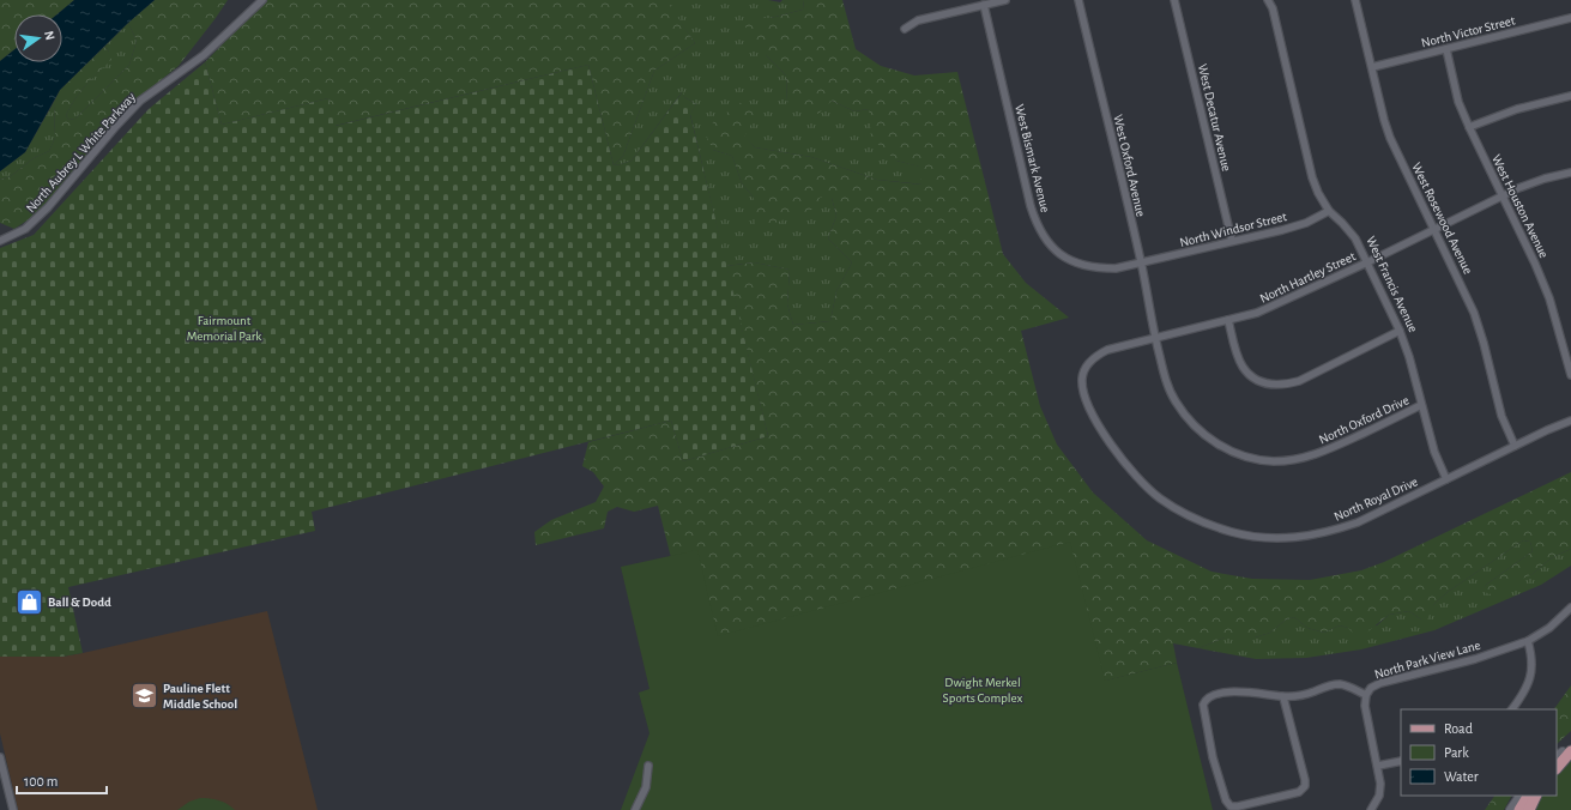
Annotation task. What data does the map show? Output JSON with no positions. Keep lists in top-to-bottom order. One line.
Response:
{"streets":{"street":["North Victor Street","West Decatur Avenue","North Aubrey L White Parkway","West Bismark Avenue","West Oxford Avenue","West Houston Avenue","West Rosewood Avenue","North Windsor Street","North Hartley Street","West Francis Avenue","North Oxford Drive","North Royal Drive","North Park View Lane"]},"crossings":[["North Victor Street","West Houston Avenue"],["North Victor Street","West Rosewood Avenue"],["West Decatur Avenue","North Windsor Street"],["West Bismark Avenue","West Oxford Avenue"],["West Bismark Avenue","North Windsor Street"],["West Oxford Avenue","North Windsor Street"],["West Oxford Avenue","North Hartley Street"],["West Oxford Avenue","North Oxford Drive"],["West Houston Avenue","North Hartley Street"],["West Rosewood Avenue","North Hartley Street"],["West Rosewood Avenue","North Royal Drive"],["North Windsor Street","West Francis Avenue"],["North Hartley Street","West Francis Avenue"],["North Hartley Street","North Oxford Drive"],["North Hartley Street","North Royal Drive"],["West Francis Avenue","North Oxford Drive"],["West Francis Avenue","North Royal Drive"]],"parks":["Fairmount Memorial Park","Dwight Merkel Sports Complex"],"places":{"shop":["Ball & Dodd"],"school or university":["Pauline Flett Middle School"]},"legend":["Road","Park","Water"],"scale_bar":"100 m","north":"right"}
